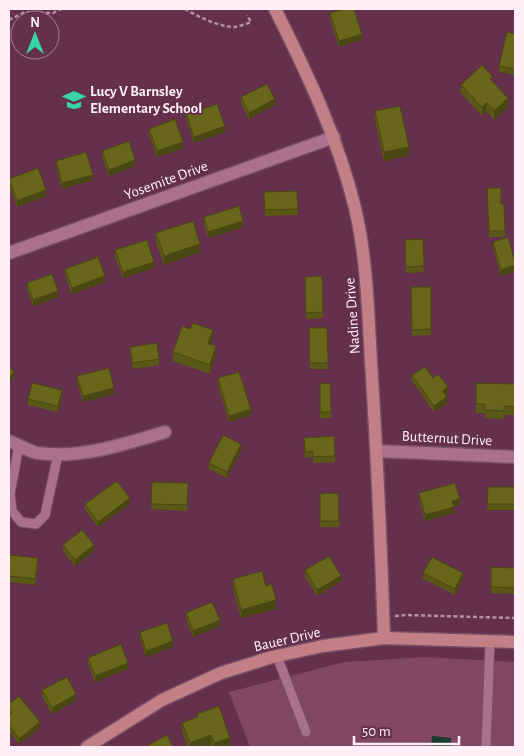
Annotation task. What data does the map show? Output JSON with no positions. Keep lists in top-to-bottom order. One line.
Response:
{"streets":{"street":["Yosemite Drive","Nadine Drive","Butternut Drive","Bauer Drive"]},"crossings":[["Yosemite Drive","Nadine Drive"],["Nadine Drive","Butternut Drive"],["Nadine Drive","Bauer Drive"]],"places":{"school or university":["Lucy V Barnsley Elementary School"]},"scale_bar":"50 m","north":"top"}
